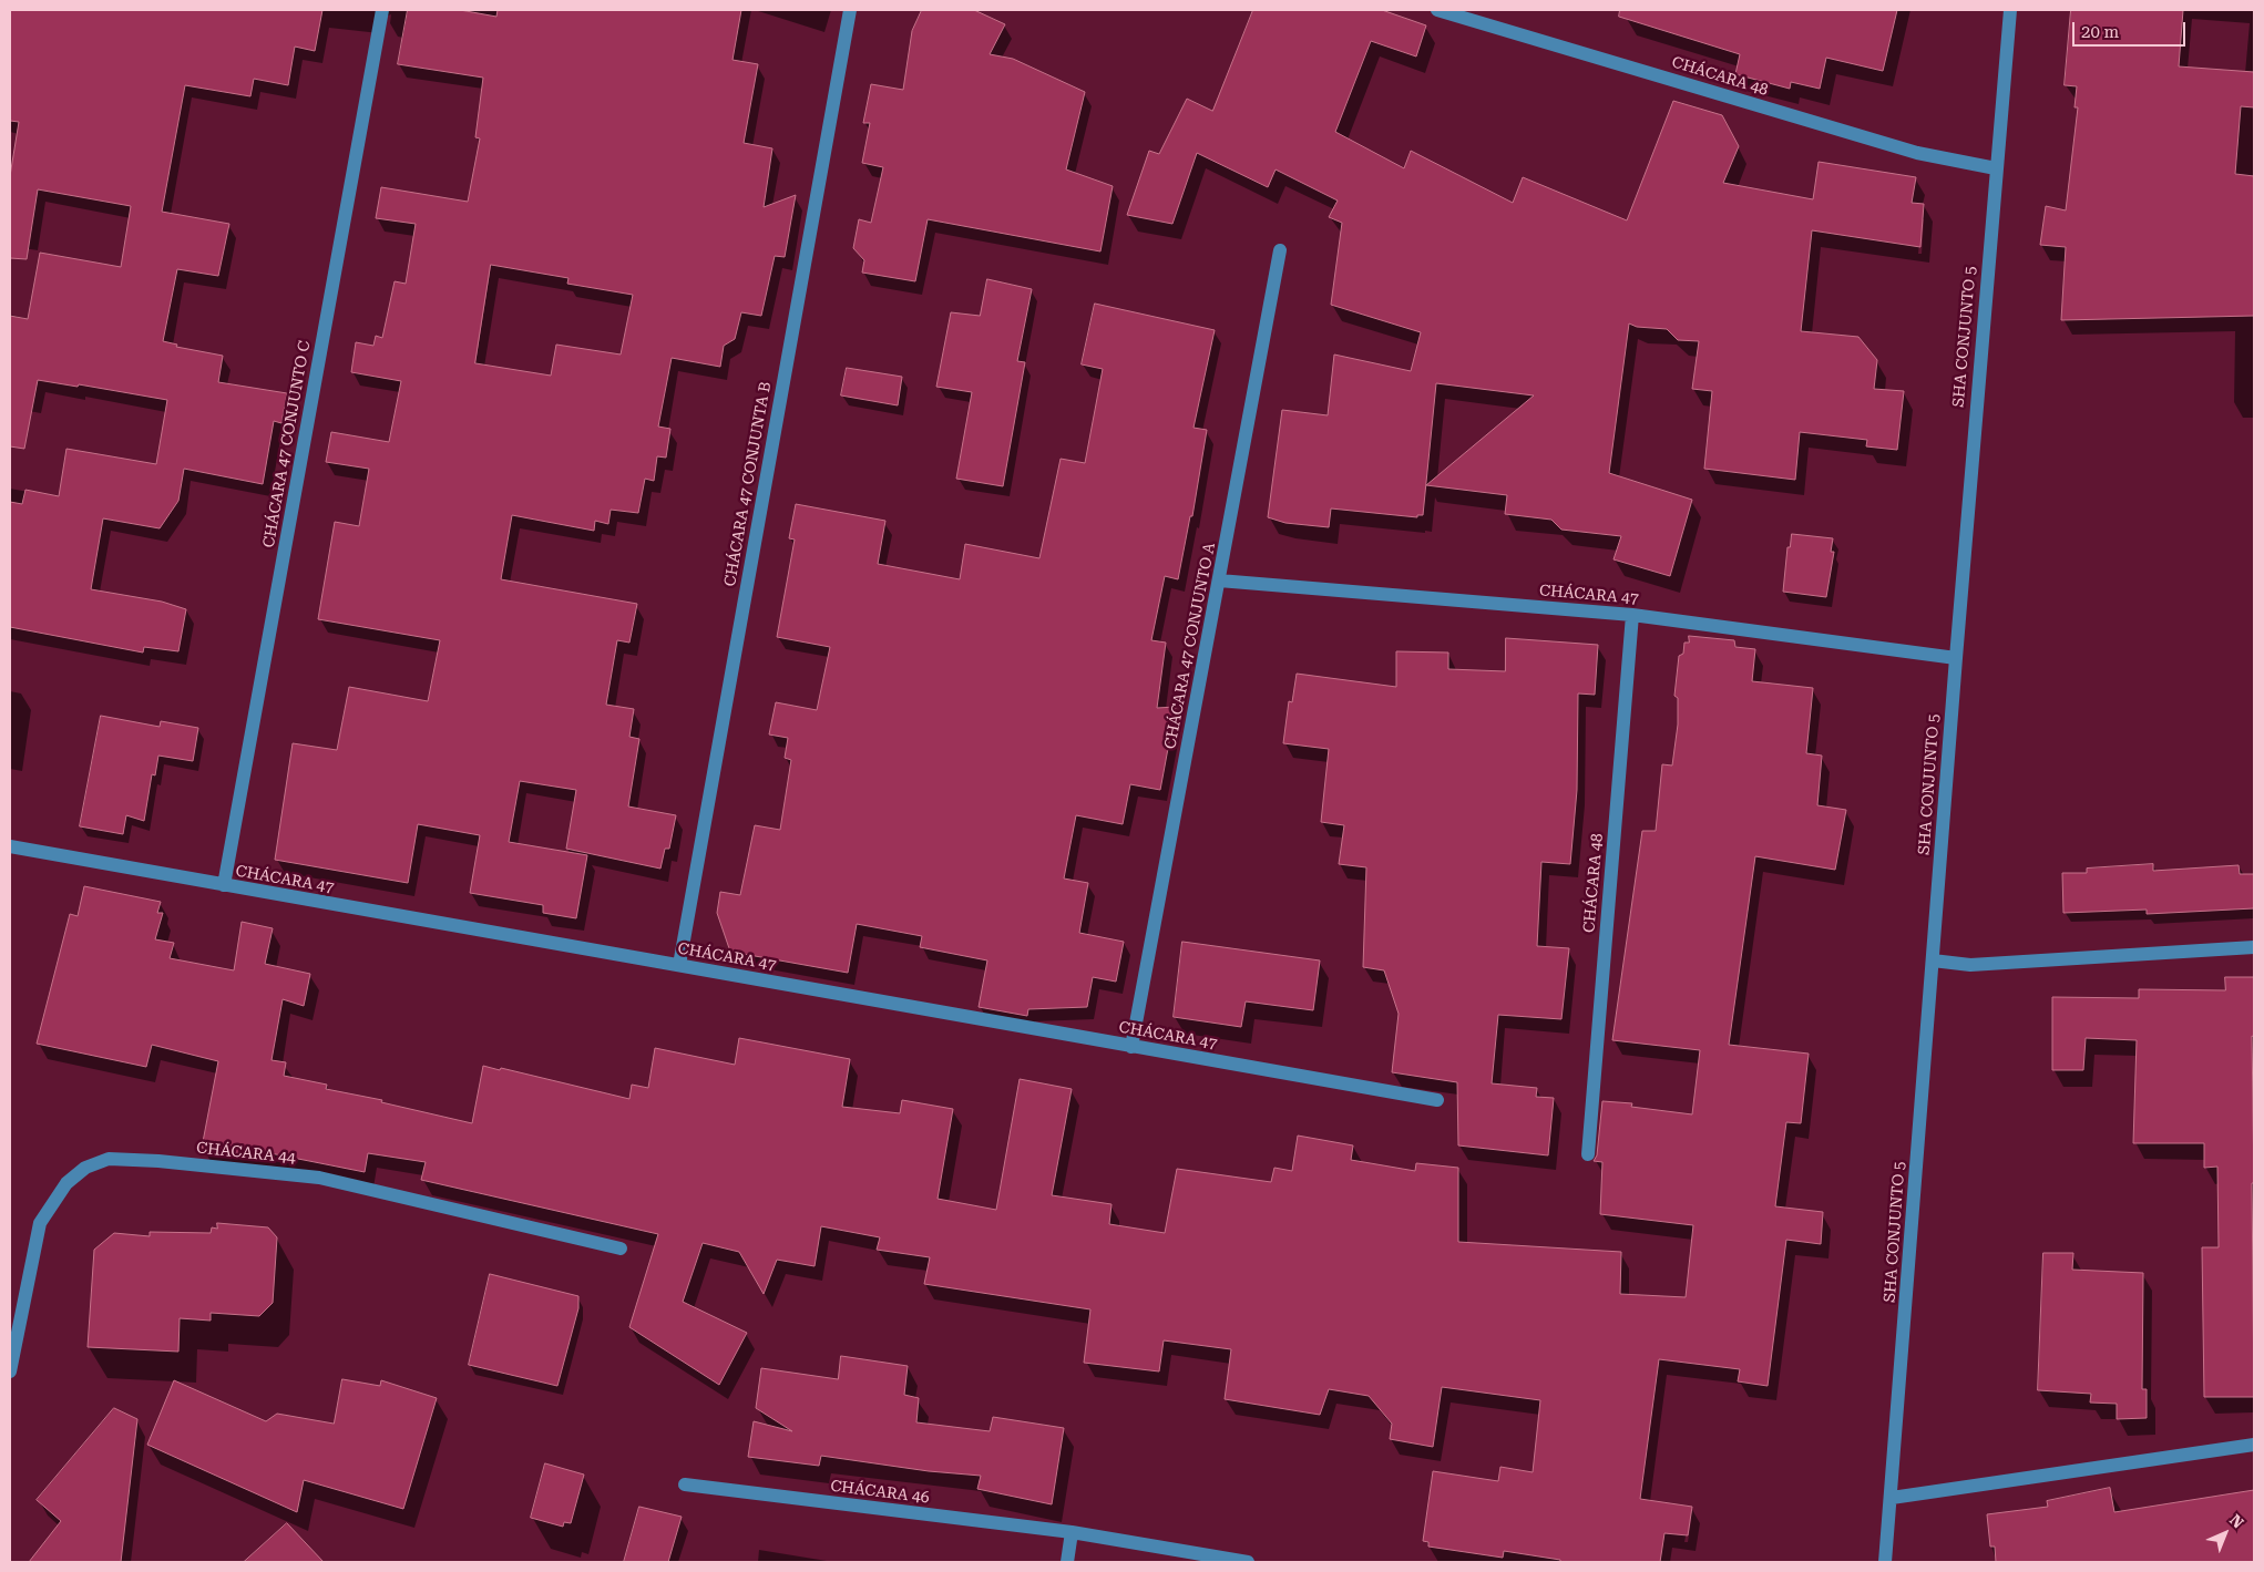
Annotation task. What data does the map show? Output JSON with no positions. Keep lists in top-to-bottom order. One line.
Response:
{"streets":{"street":["CHÁCARA 48","SHA CONJUNTO 5","CHÁCARA 47 CONJUNTO C","CHÁCARA 47 CONJUNTA B","CHÁCARA 47","CHÁCARA 47 CONJUNTO A","CHÁCARA 44","CHÁCARA 46"]},"crossings":[["CHÁCARA 48","SHA CONJUNTO 5"],["CHÁCARA 48","CHÁCARA 47"],["SHA CONJUNTO 5","CHÁCARA 47"],["CHÁCARA 47 CONJUNTO C","CHÁCARA 47"],["CHÁCARA 47 CONJUNTA B","CHÁCARA 47"],["CHÁCARA 47","CHÁCARA 47 CONJUNTO A"]],"scale_bar":"20 m","north":"top right"}
